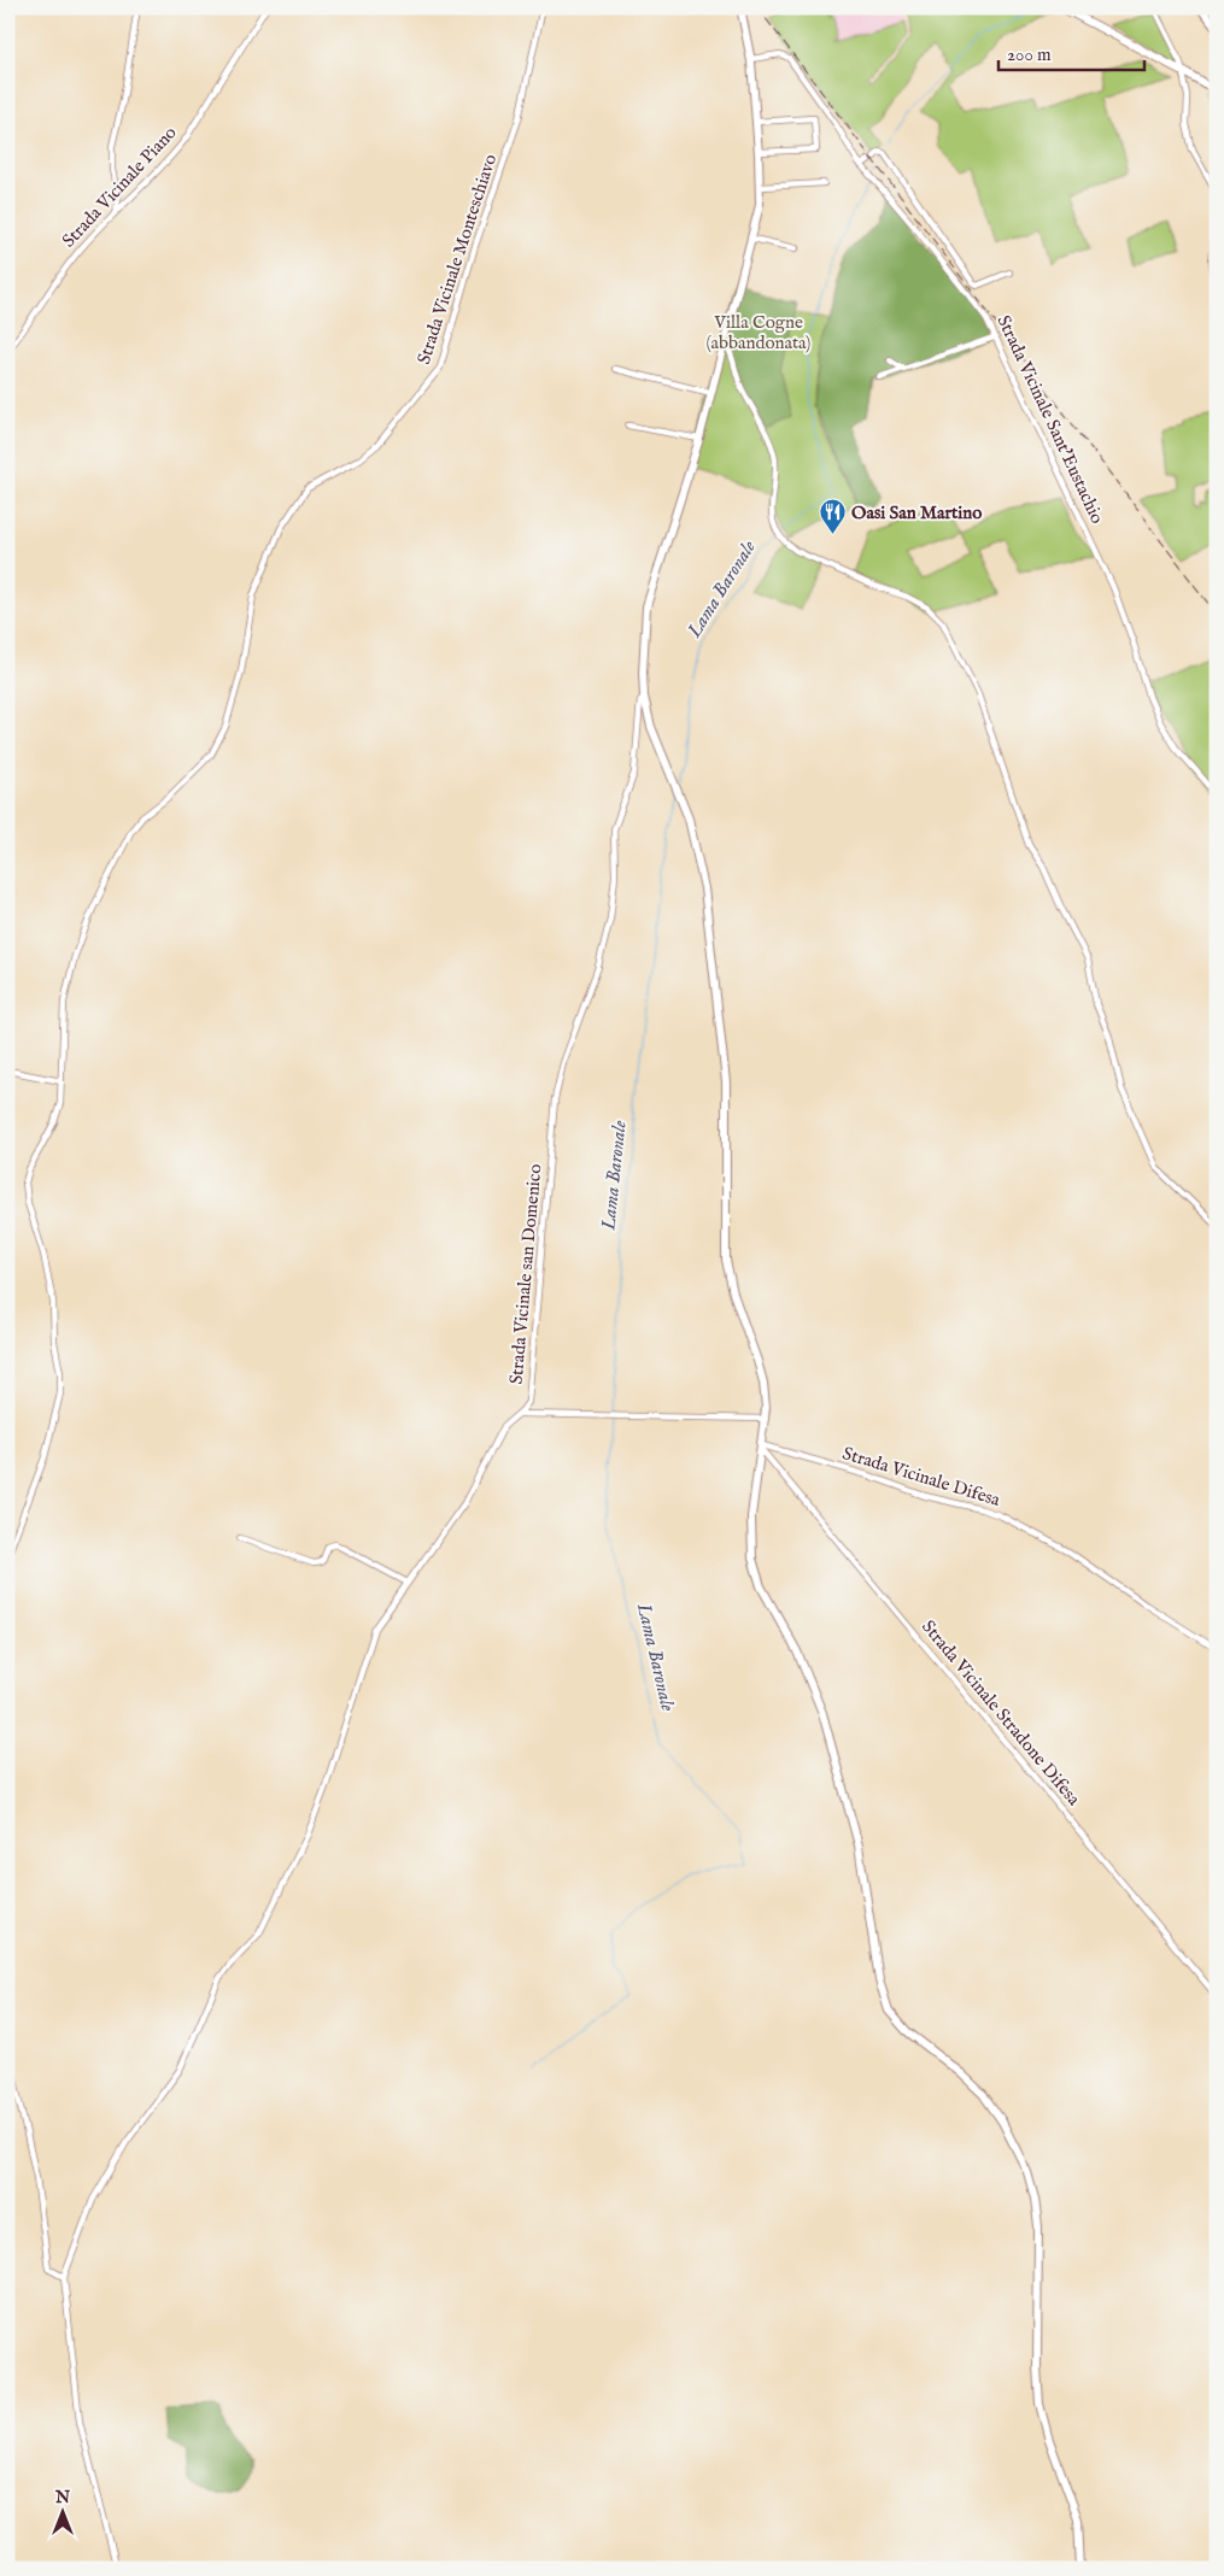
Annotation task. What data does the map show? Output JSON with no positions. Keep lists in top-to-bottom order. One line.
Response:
{"streets":{"street":["Strada Vicinale Piano","Strada Vicinale Monteschiavo","Strada Vicinale Sant'Eustachio","Strada Vicinale san Domenico","Strada Vicinale Difesa","Strada Vicinale Stradone Difesa"]},"crossings":[["Strada Vicinale Difesa","Strada Vicinale Stradone Difesa"]],"water":["Lama Baronale"],"parks":["Villa Cogne (abbandonata)"],"places":{"restaurant":["Oasi San Martino"]},"scale_bar":"200 m","north":"top"}
